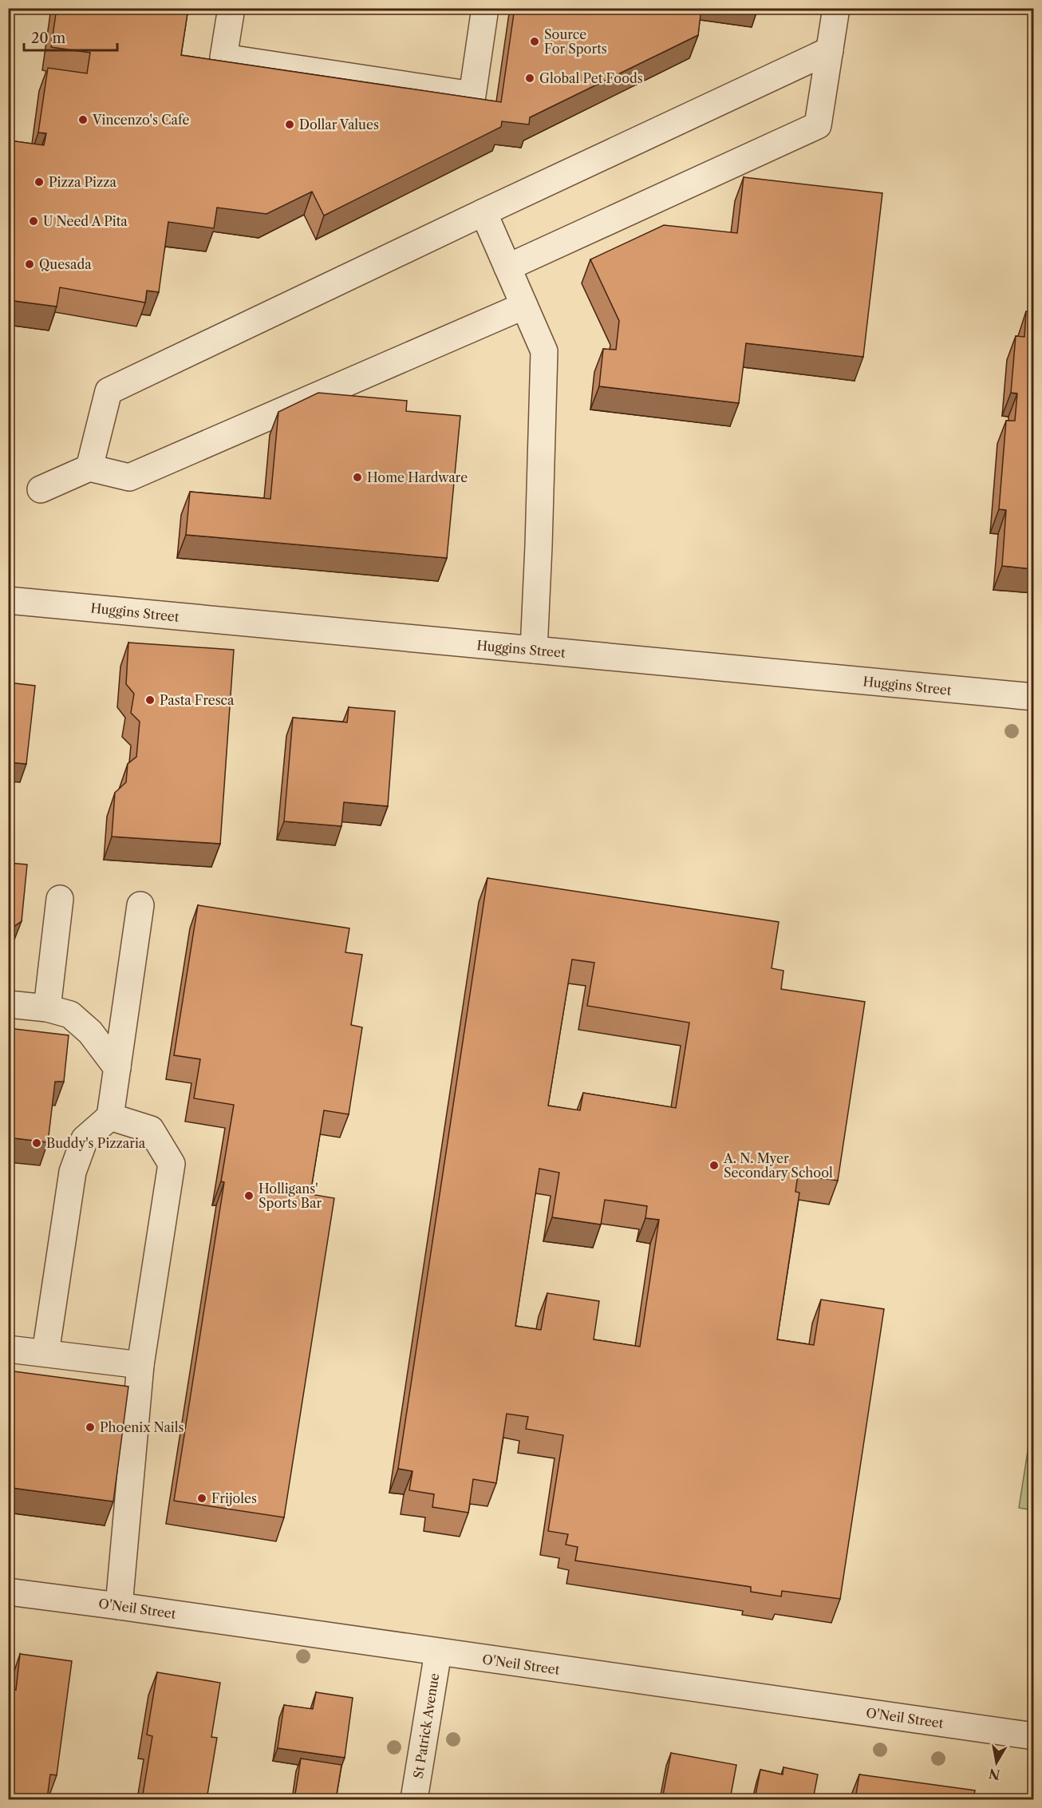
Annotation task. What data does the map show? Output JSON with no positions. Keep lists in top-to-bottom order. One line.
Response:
{"streets":{"street":["Huggins Street","O'Neil Street","St Patrick Avenue"]},"crossings":[["O'Neil Street","St Patrick Avenue"]],"places":["Source For Sports","Global Pet Foods","Vincenzo's Cafe","Dollar Values","Pizza Pizza","U Need A Pita","Quesada","Home Hardware","Pasta Fresca","Buddy's Pizzaria","A. N. Myer Secondary School","Holligans' Sports Bar","Phoenix Nails","Frijoles"],"scale_bar":"20 m","north":"bottom"}
